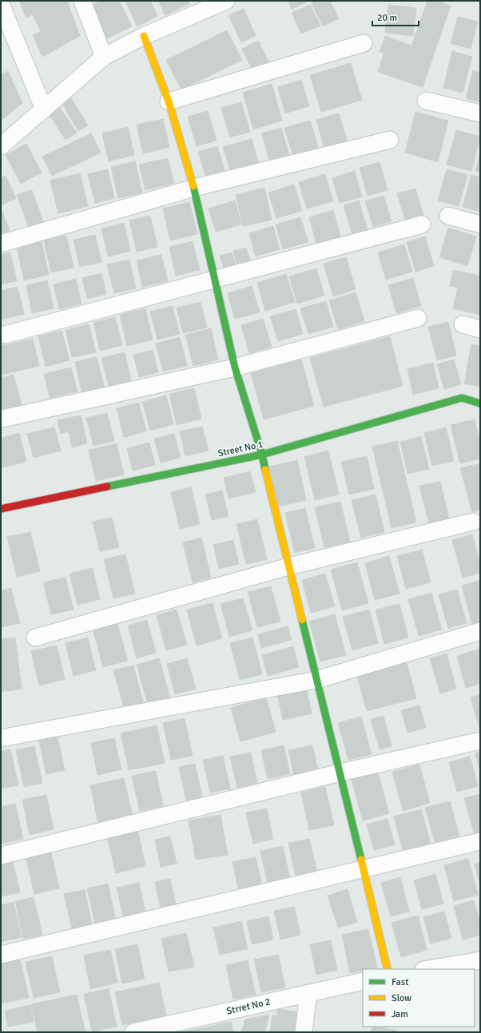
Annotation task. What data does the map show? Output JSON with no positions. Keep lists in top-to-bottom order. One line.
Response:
{"streets":{"street":["Street No 1","Strret No 2"]},"legend":["Fast","Slow","Jam"],"scale_bar":"20 m"}
